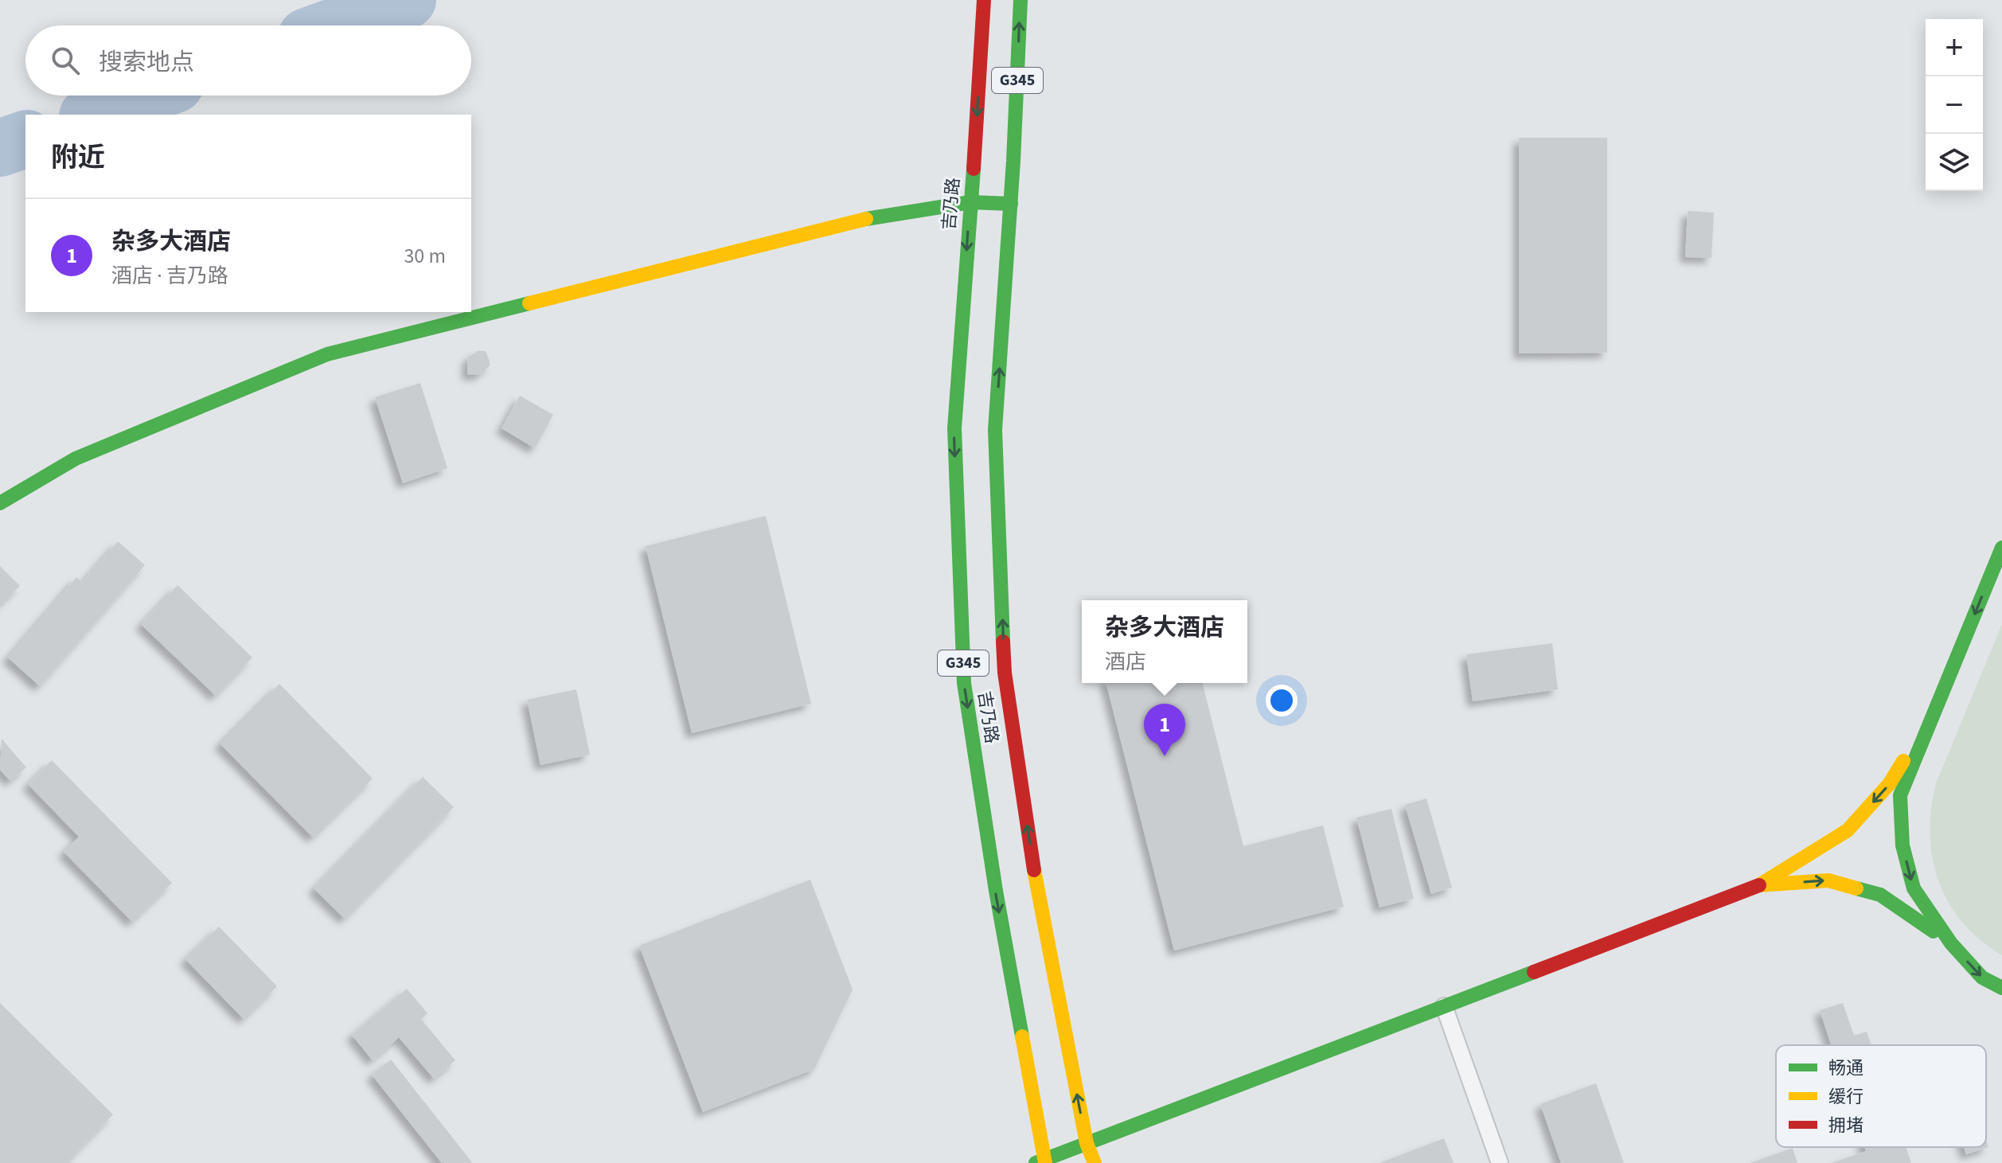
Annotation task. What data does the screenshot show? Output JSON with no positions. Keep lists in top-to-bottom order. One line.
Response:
{"streets":{"main road":["G345","吉乃路"]},"legend":["畅通","缓行","拥堵"],"page":{"map_buttons":["+","−"],"search":"搜索地点","heading":"附近","list":[{"mark":"1","name":"杂多大酒店","note":"酒店 · 吉乃路","value":"30 m"}],"popup":["杂多大酒店","酒店"],"pins":"1"}}
